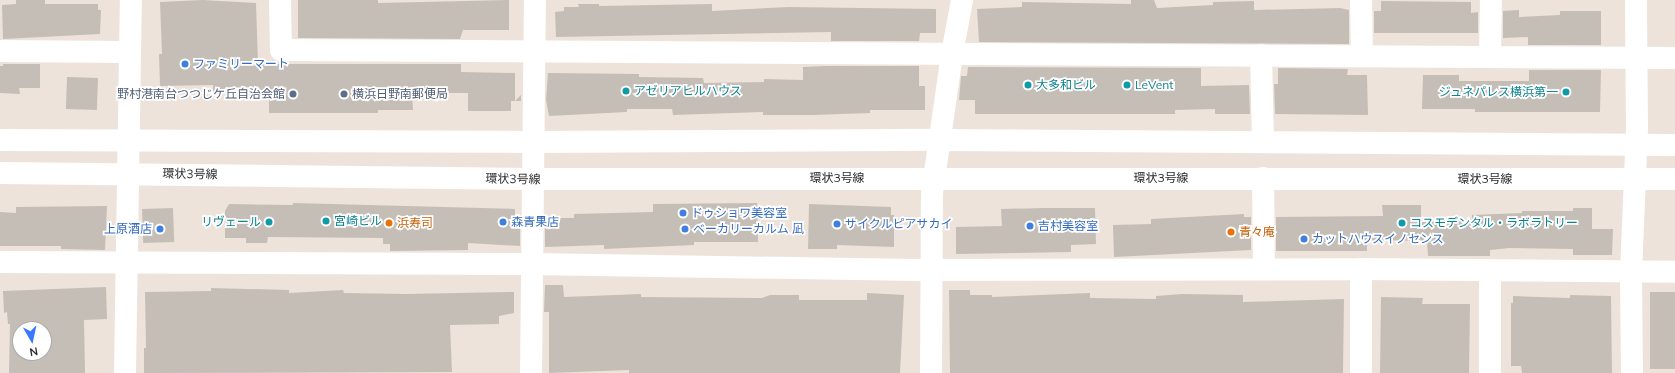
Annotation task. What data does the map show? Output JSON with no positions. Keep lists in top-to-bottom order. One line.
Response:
{"streets":{"street":["環状3号線"]},"places":["ファミリーマート","大多和ビル","LeVent","アゼリアヒルハウス","ジュネパレス横浜第一","野村港南台つつじケ丘自治会館","横浜日野南郵便局","ドゥショワ美容室","宮崎ビル","リヴェール","森青果店","浜寿司","コスモデンタル・ラボラトリー","サイクルピアサカイ","吉村美容室","上原酒店","ベーカリーカルム 凪","青々庵","カットハウスイノセンス"],"north":"bottom"}
